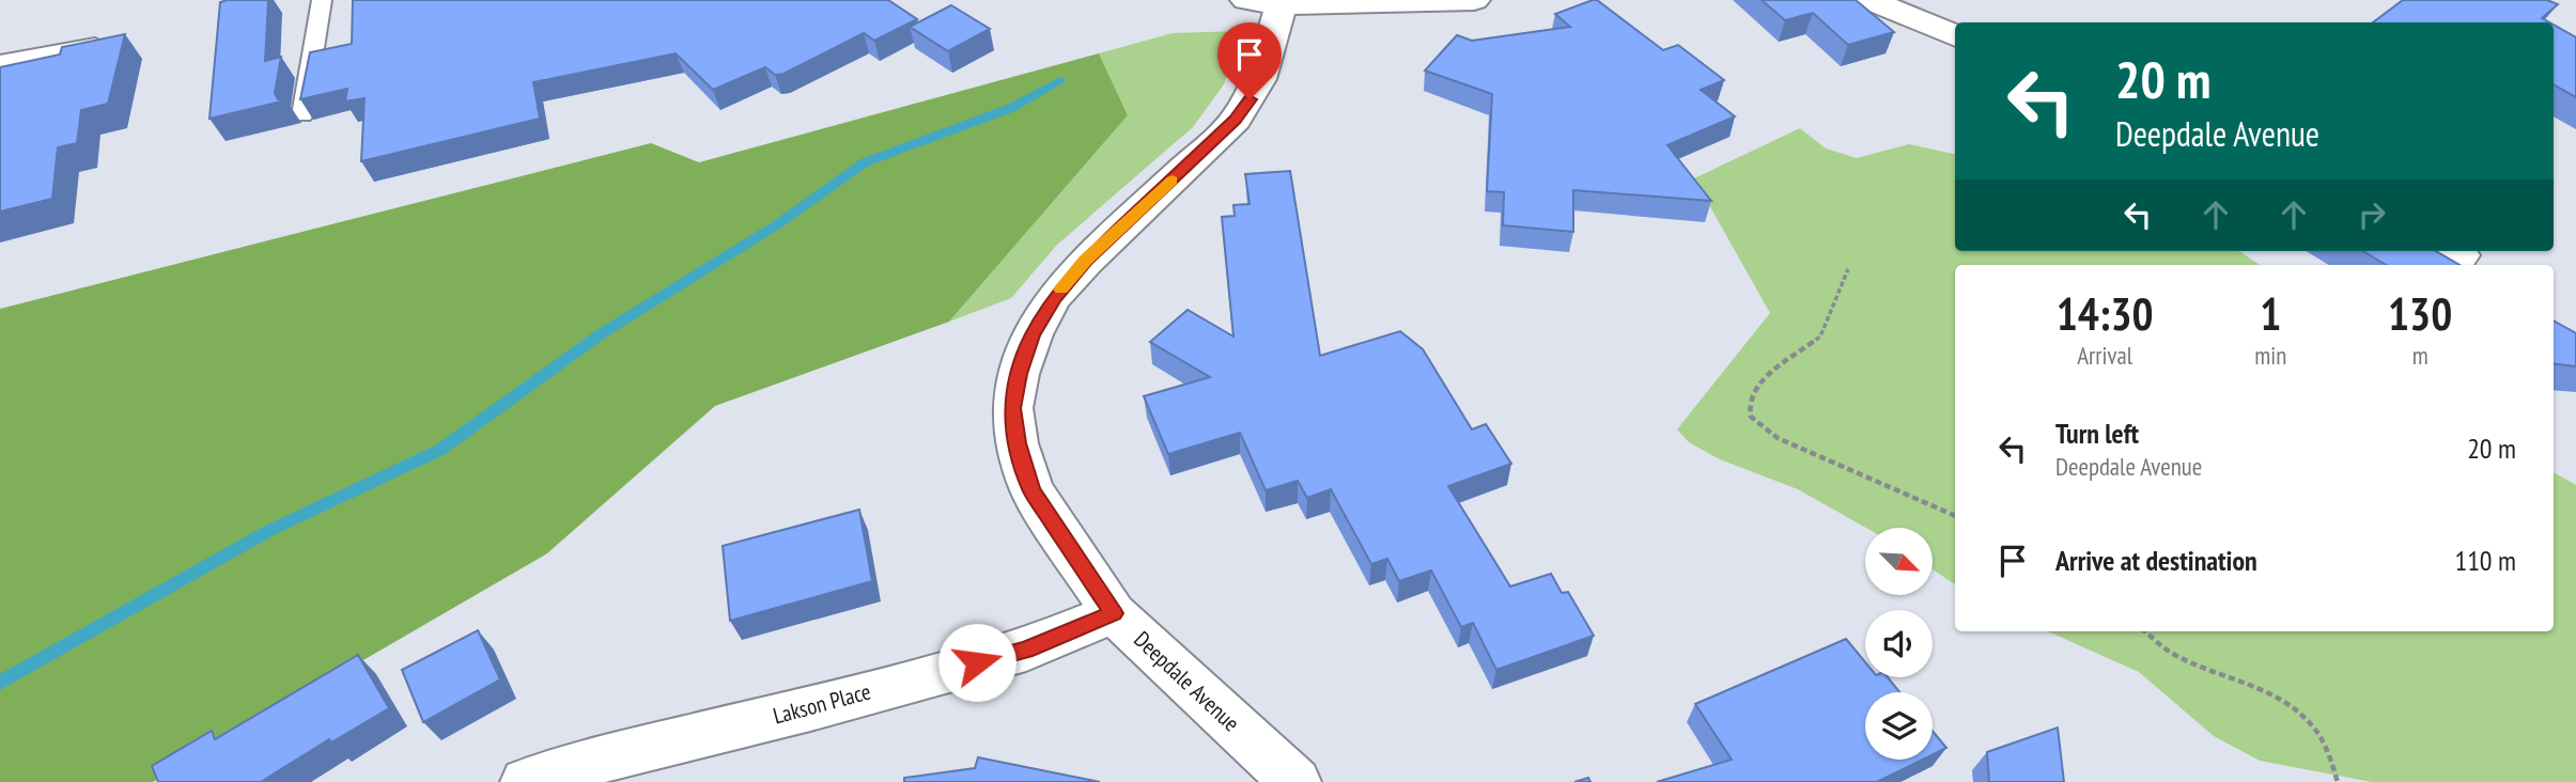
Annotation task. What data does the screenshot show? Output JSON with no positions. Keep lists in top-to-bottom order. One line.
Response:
{"streets":{"street":["Deepdale Avenue","Lakson Place"]},"crossings":[["Deepdale Avenue","Lakson Place"]],"north":"bottom right","page":{"turn":["20 m","Deepdale Avenue"],"eta":["14:30","Arrival","1","min","130","m"],"list":[{"name":"Turn left","note":"Deepdale Avenue","value":"20 m"},{"name":"Arrive at destination","value":"110 m"}]}}
